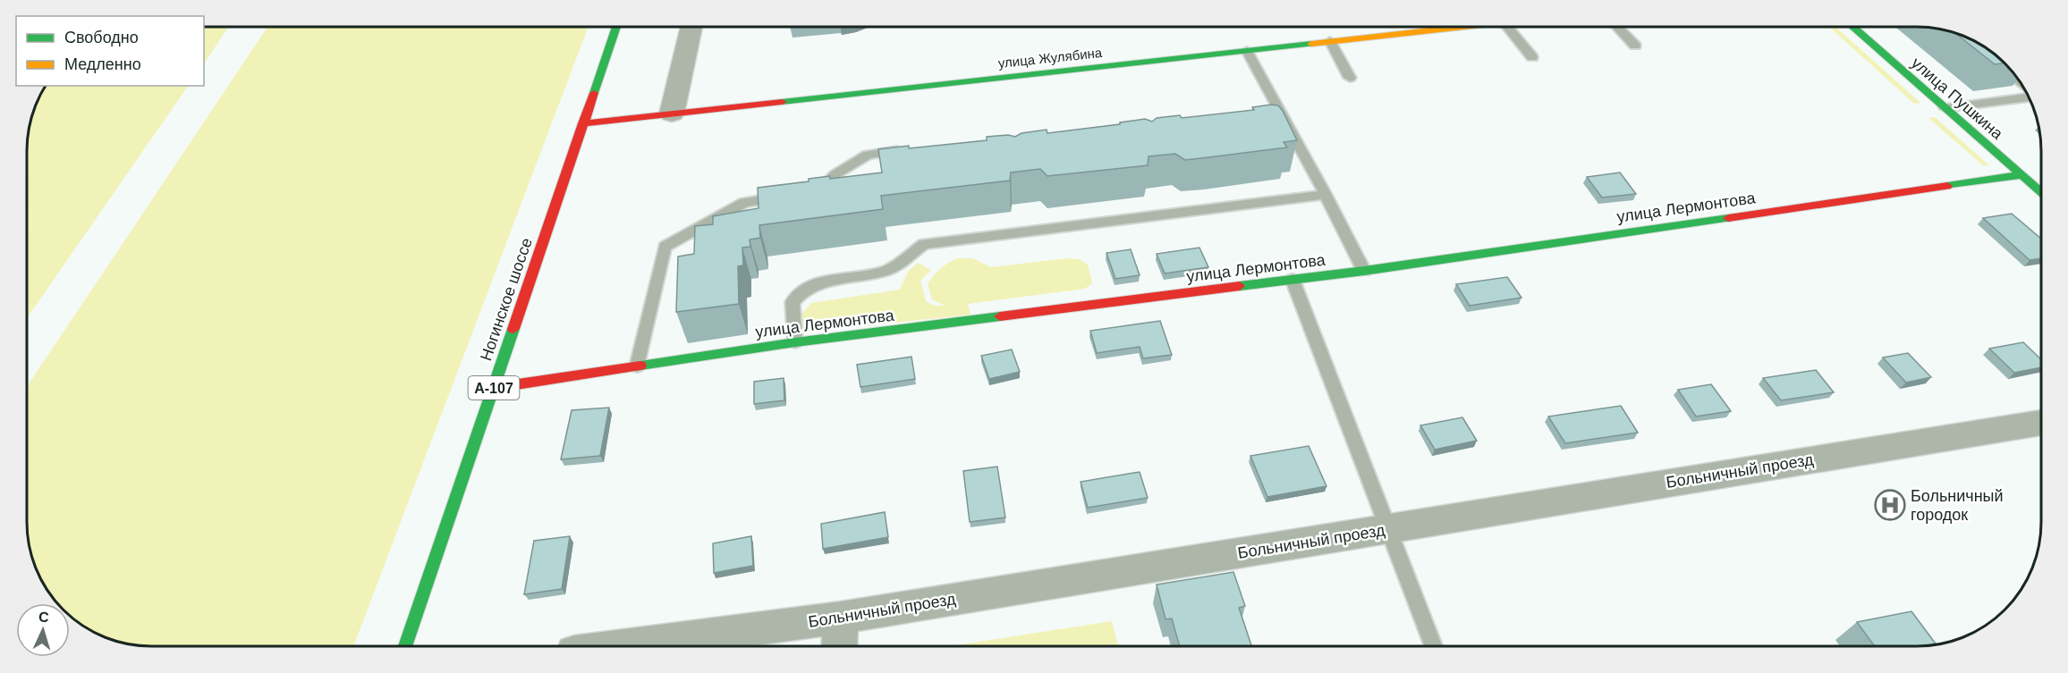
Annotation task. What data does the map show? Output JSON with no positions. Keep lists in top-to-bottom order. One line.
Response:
{"streets":{"main road":["улица Жулябина","улица Пушкина","улица Лермонтова","Ногинское шоссе","А-107"],"street":["Больничный проезд"]},"crossings":[["улица Жулябина","Ногинское шоссе"],["улица Пушкина","улица Лермонтова"],["улица Лермонтова","Ногинское шоссе"]],"places":{"hospital":["Больничный городок"]},"legend":["Свободно","Медленно"],"north":"top"}
